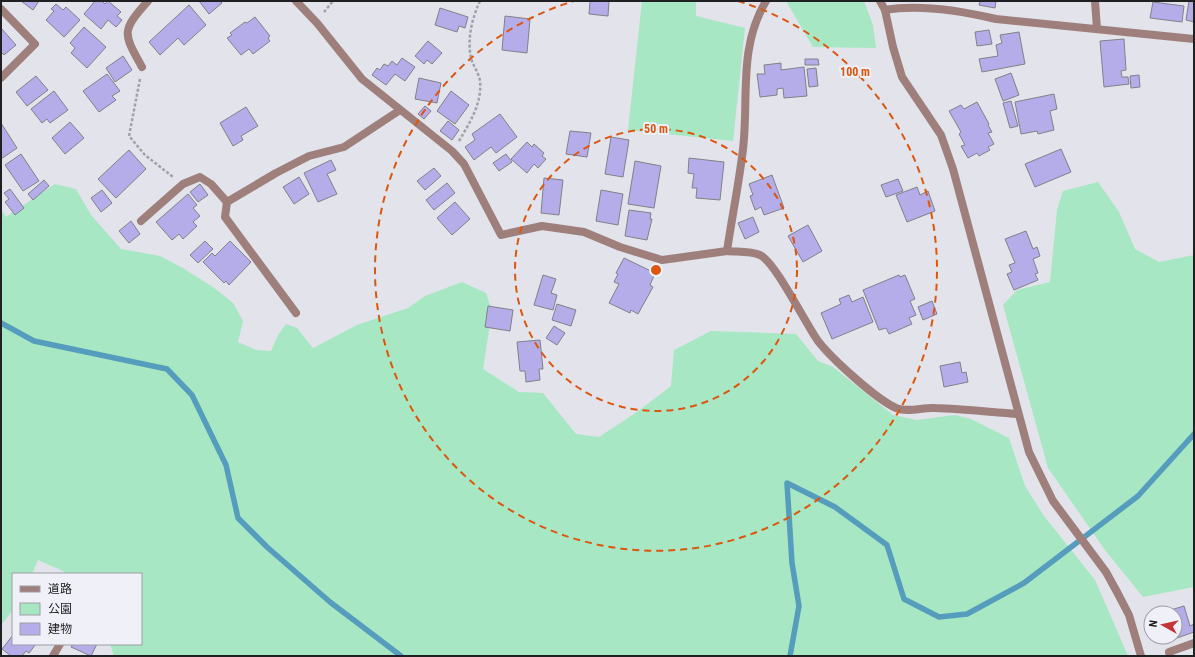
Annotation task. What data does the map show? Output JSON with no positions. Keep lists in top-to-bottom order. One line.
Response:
{"legend":["道路","公園","建物"],"north":"left","rings":["100 m","50 m"]}
